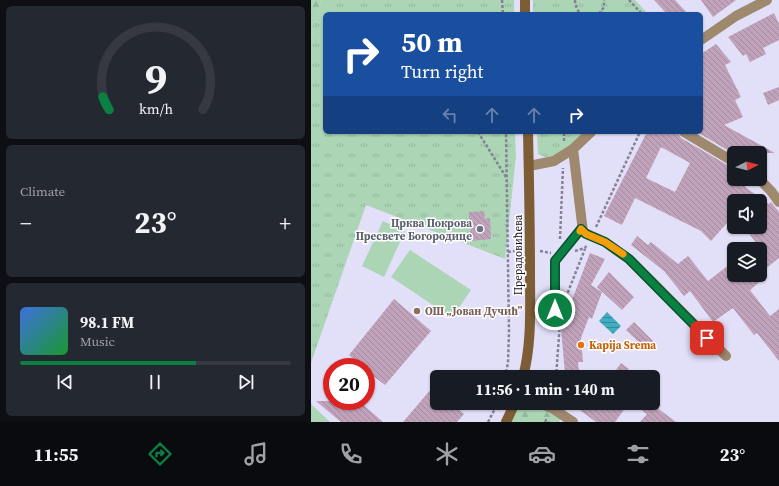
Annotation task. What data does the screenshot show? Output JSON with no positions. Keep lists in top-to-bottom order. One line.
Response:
{"streets":{"main road":["Прерадовићева"]},"places":["Црква Покрова Пресвете Богородице","ОШ „Јован Дучић”","Kapija Srema"],"north":"right","page":{"turn":["50 m","Turn right"],"tile":"Climate","heat":["−","23°","+"],"song":["98.1 FM","Music"],"limit":"20","trip":"11:56 · 1 min · 140 m","tabs":["11:55","23°"],"gauge":["9","km/h"]}}
